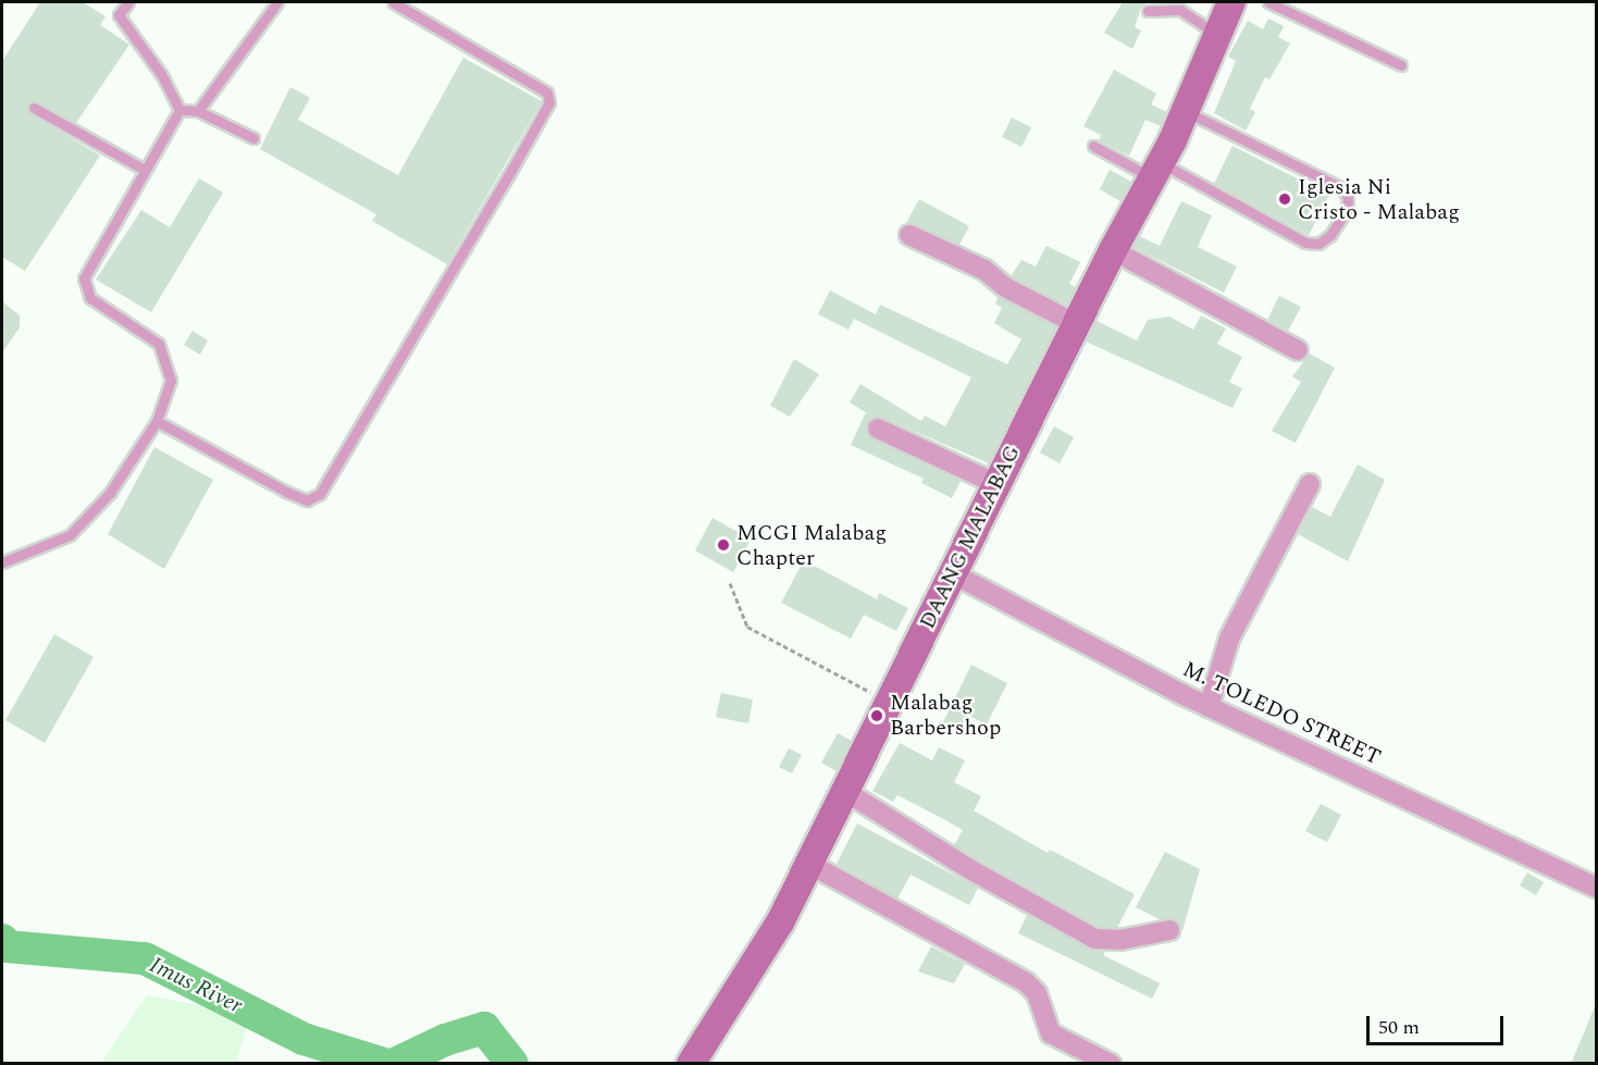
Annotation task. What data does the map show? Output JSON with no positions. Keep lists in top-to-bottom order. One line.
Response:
{"streets":{"street":["DAANG MALABAG","M. TOLEDO STREET"]},"crossings":[["DAANG MALABAG","M. TOLEDO STREET"]],"water":["Imus River"],"places":["Iglesia Ni Cristo - Malabag","MCGI Malabag Chapter","Malabag Barbershop"],"scale_bar":"50 m"}
